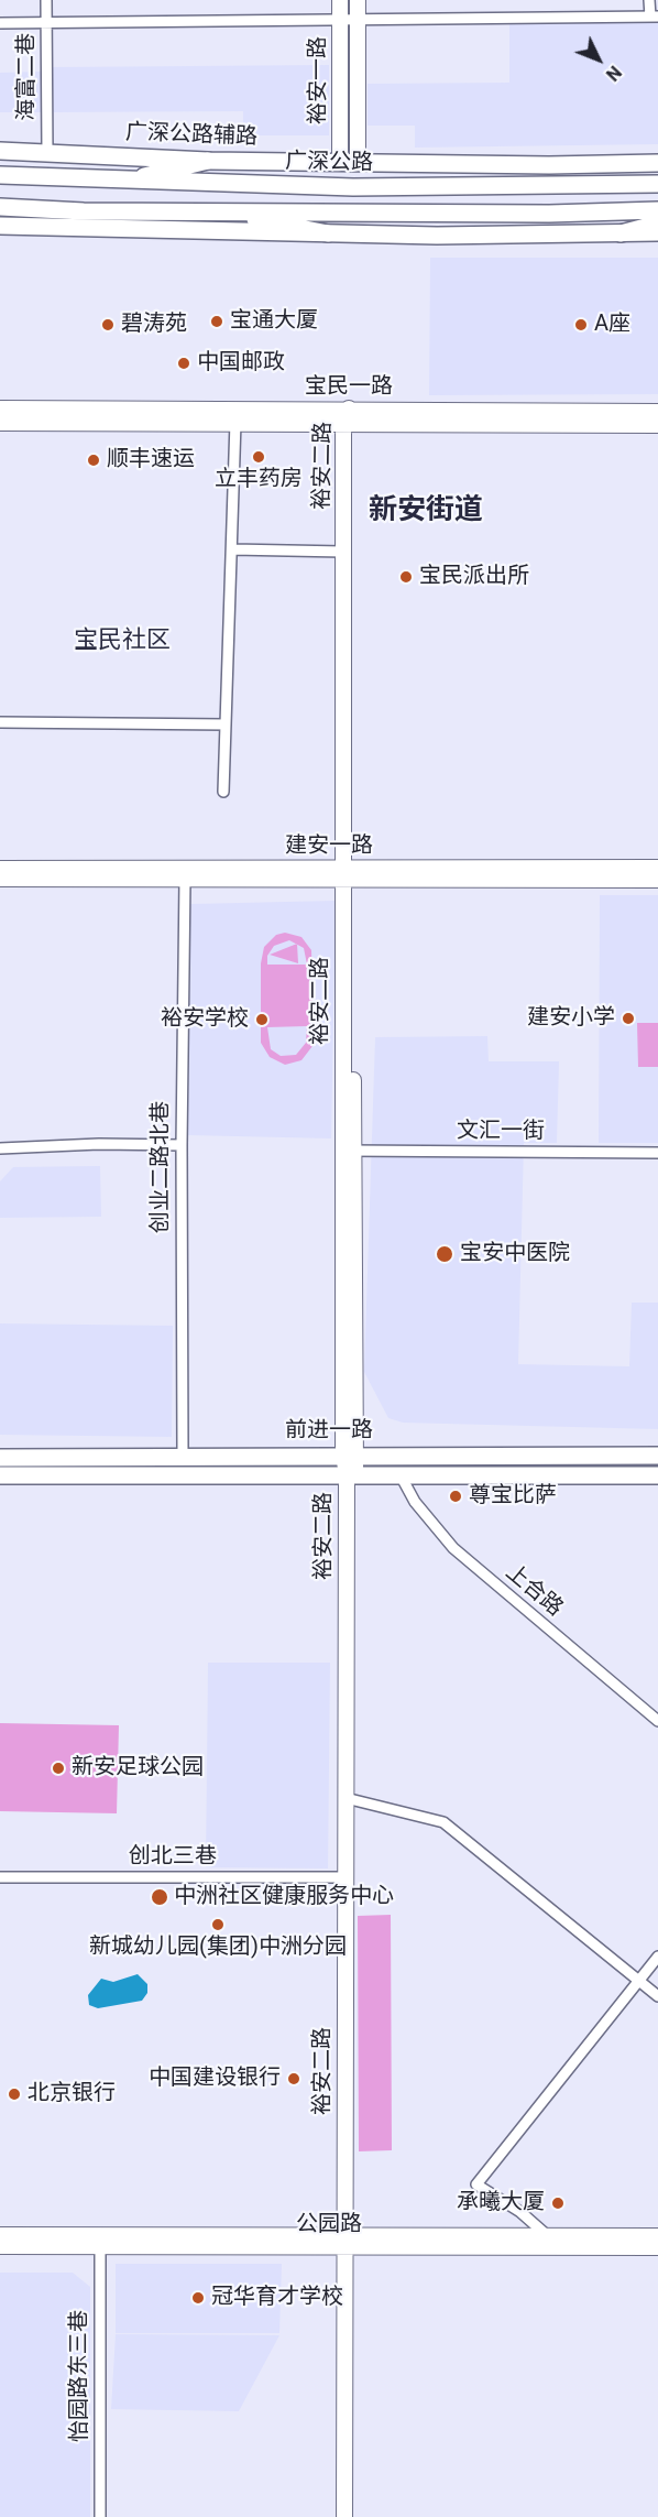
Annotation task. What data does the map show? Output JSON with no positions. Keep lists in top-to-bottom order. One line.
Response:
{"streets":{"main road":["裕安一路","广深公路辅路","广深公路","宝民一路","裕安二路","建安一路","前进一路","公园路"],"street":["海富二巷","文汇一街","创业二路北巷","上合路","创北三巷","怡园路东三巷"]},"crossings":[["海富二巷","广深公路辅路"],["裕安一路","广深公路辅路"],["宝民一路","裕安二路"],["裕安二路","建安一路"],["裕安二路","文汇一街"],["裕安二路","前进一路"],["裕安二路","创北三巷"],["裕安二路","公园路"],["建安一路","创业二路北巷"],["创业二路北巷","前进一路"],["前进一路","上合路"],["公园路","怡园路东三巷"]],"districts":["新安街道","宝民社区"],"places":["宝通大厦","碧涛苑","A座","中国邮政","立丰药房","顺丰速运","宝民派出所","建安小学","裕安学校","宝安中医院","尊宝比萨","新安足球公园","中洲社区健康服务中心","新城幼儿园(集团)中洲分园","中国建设银行","北京银行","承曦大厦","冠华育才学校"],"north":"bottom right"}
